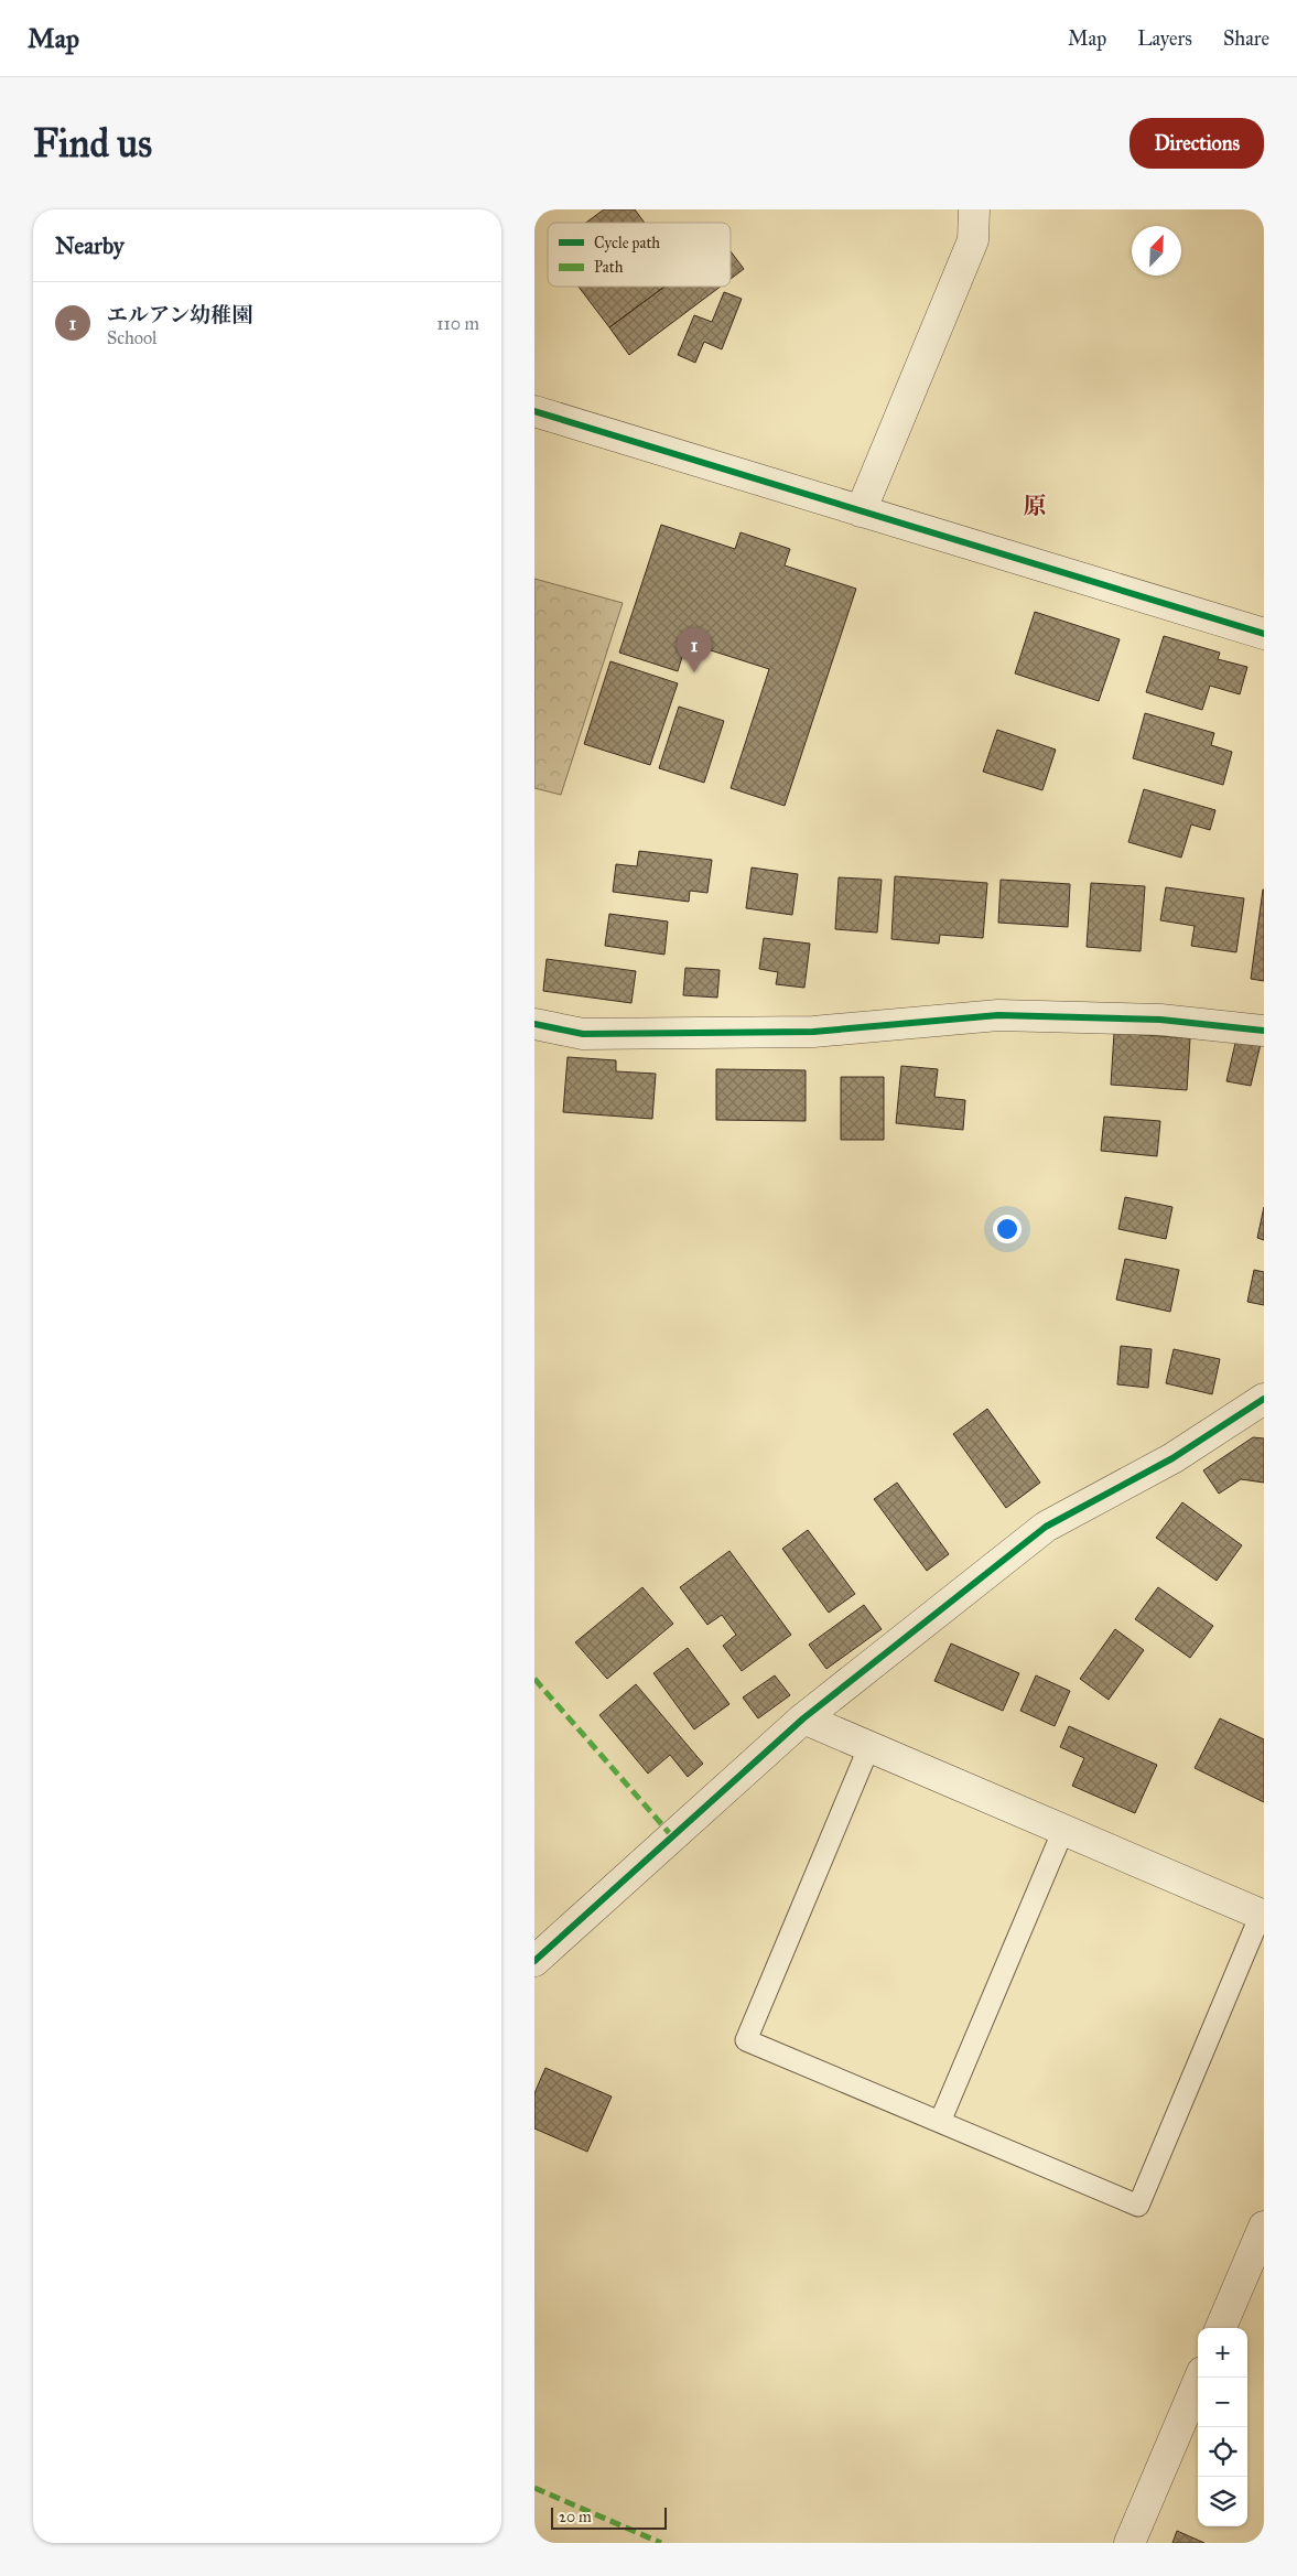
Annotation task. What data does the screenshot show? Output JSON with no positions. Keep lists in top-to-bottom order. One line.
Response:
{"districts":["原"],"legend":["Cycle path","Path"],"scale_bar":"20 m","north":"top right","page":{"header":"Map","nav":["Map","Layers","Share"],"buttons":"Directions","title":"Find us","heading":"Nearby","list":[{"mark":"1","name":"エルアン幼稚園","note":"School","value":"110 m"}],"pins":"1","map_buttons":["+","−"],"scale":"20 m"}}
